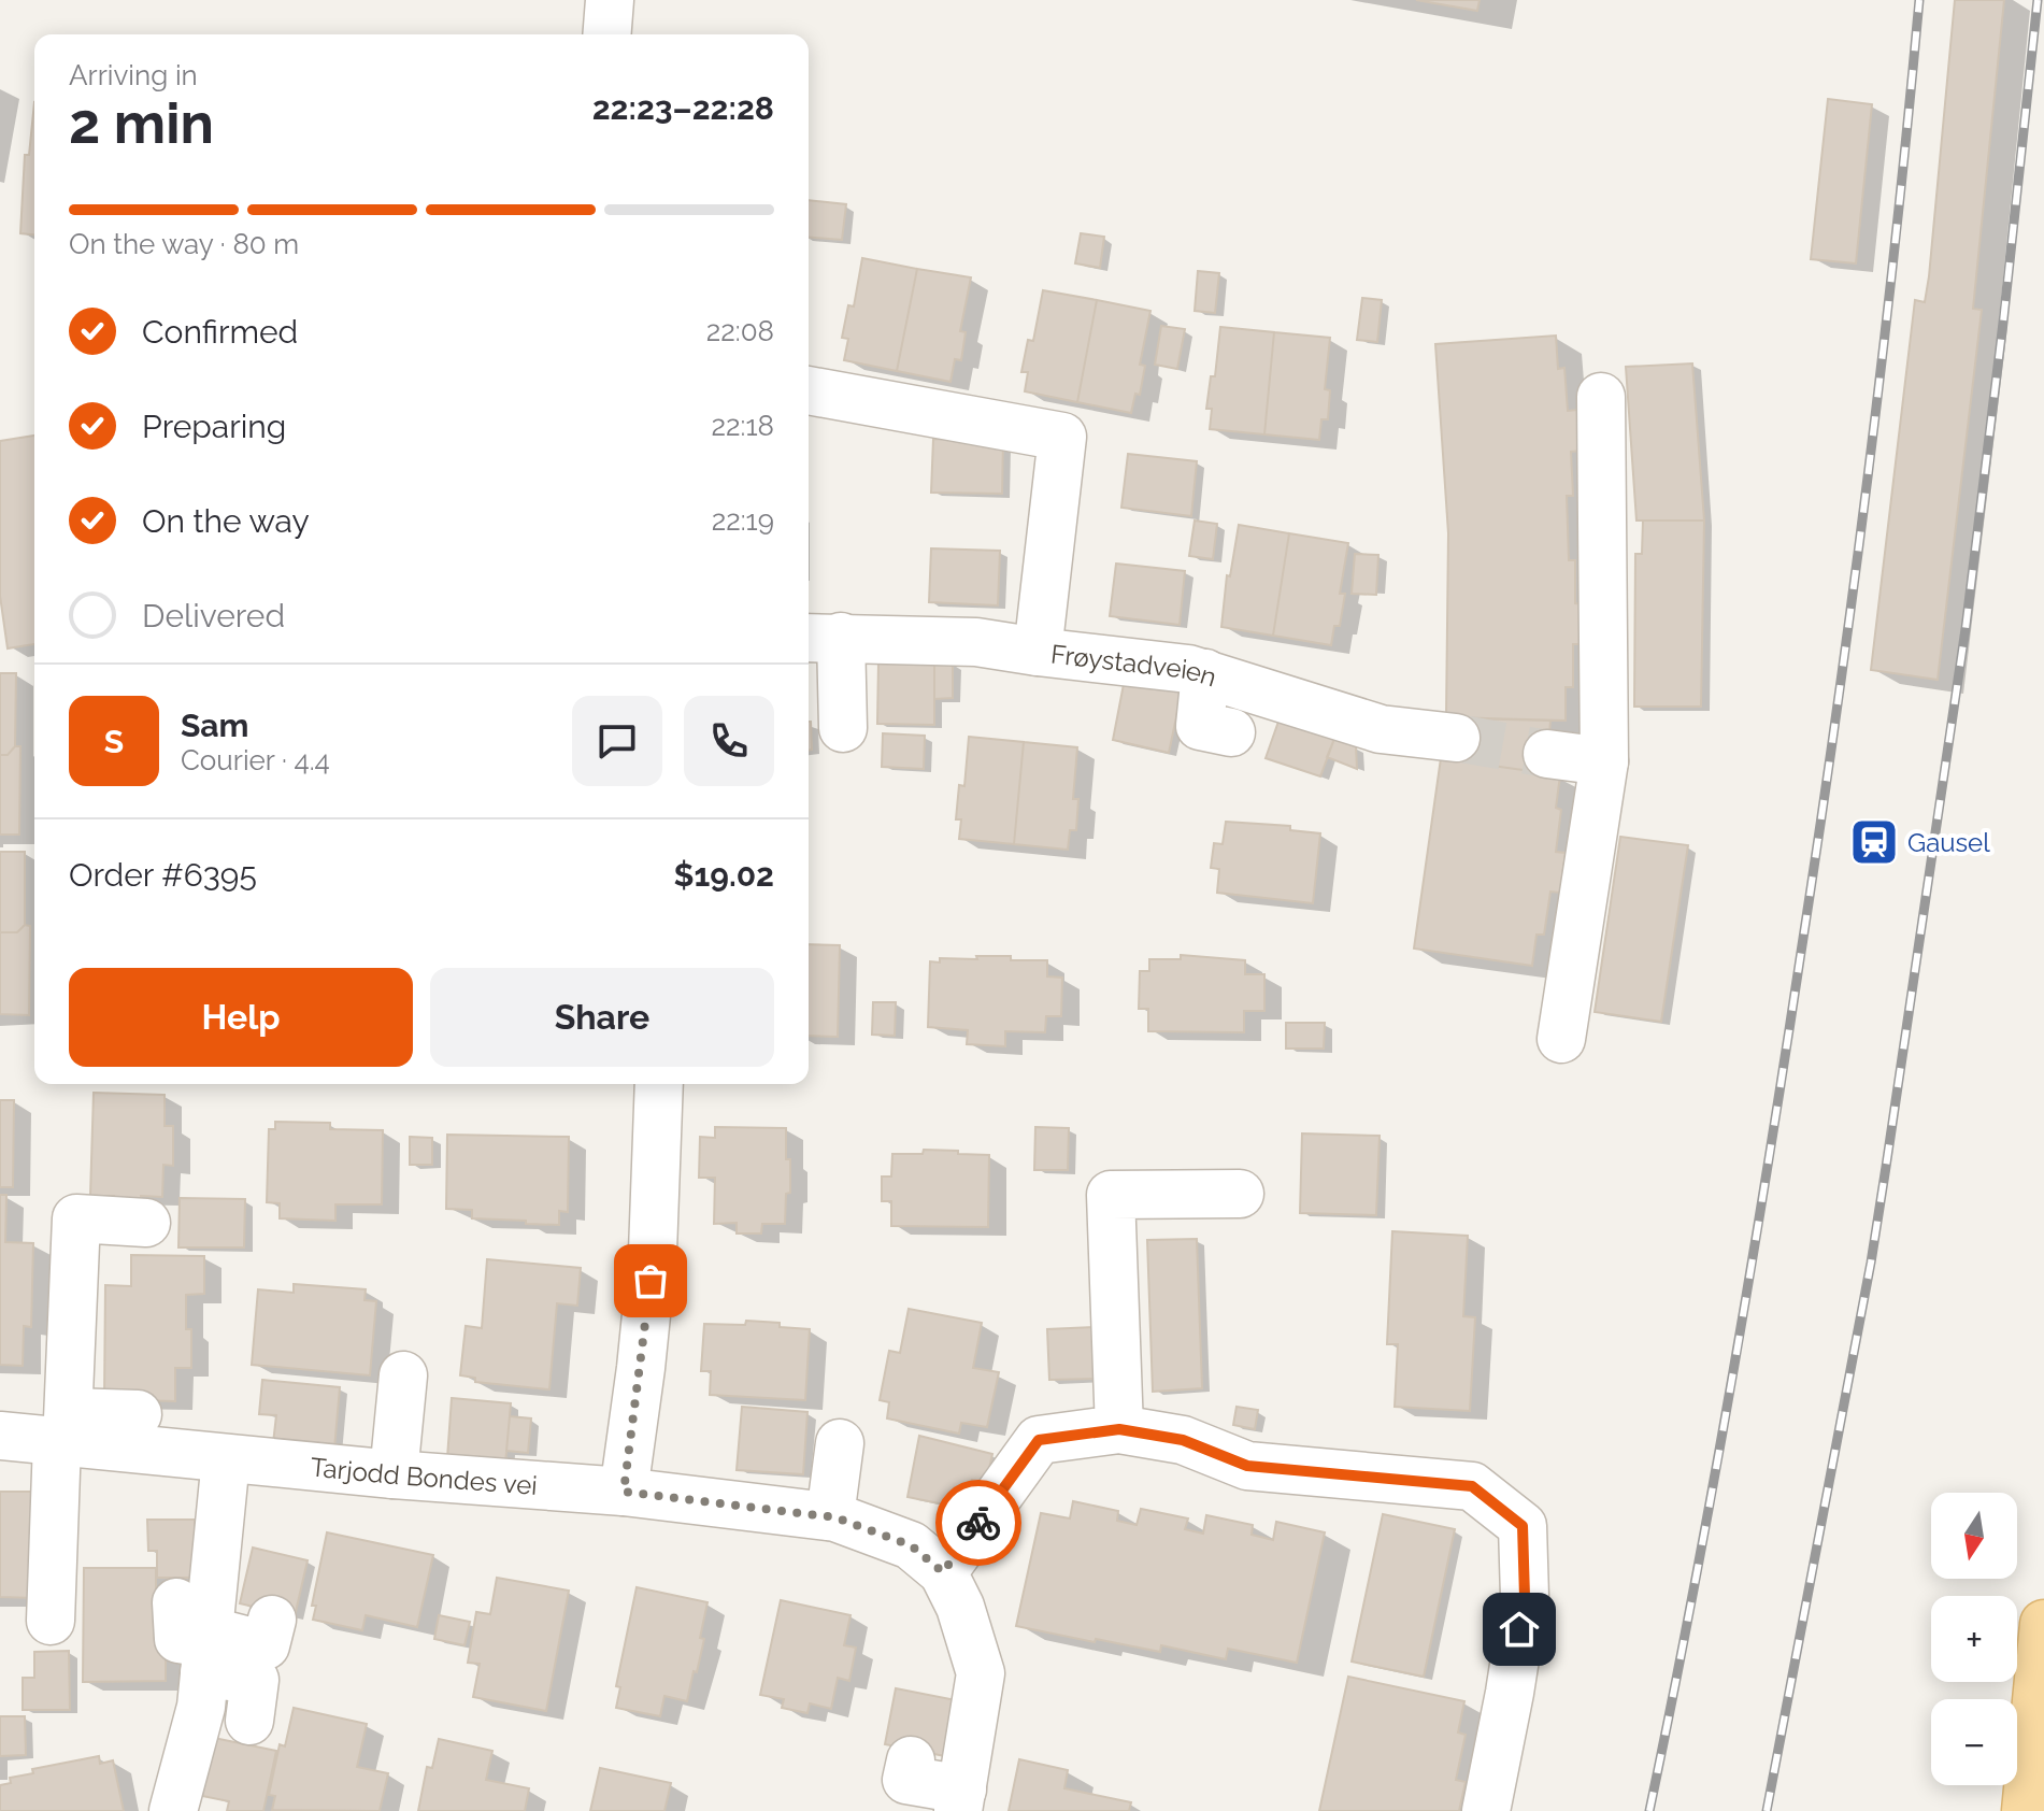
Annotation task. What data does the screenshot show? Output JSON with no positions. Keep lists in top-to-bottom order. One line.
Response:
{"streets":{"street":["Frøystadveien","Tarjodd Bondes vei"]},"places":{"station":["Gausel"]},"north":"bottom","page":{"heading":["2 min","Arriving in","22:23–22:28"],"panel":["Sam","Courier · 4.4","Order #6395","$19.02"],"bar":"On the way · 80 m","list":[["Confirmed","22:08"],["Preparing","22:18"],["On the way","22:19"],"Delivered"],"round":"S","buttons":["Help","Share"],"map_buttons":["+","−"]}}
